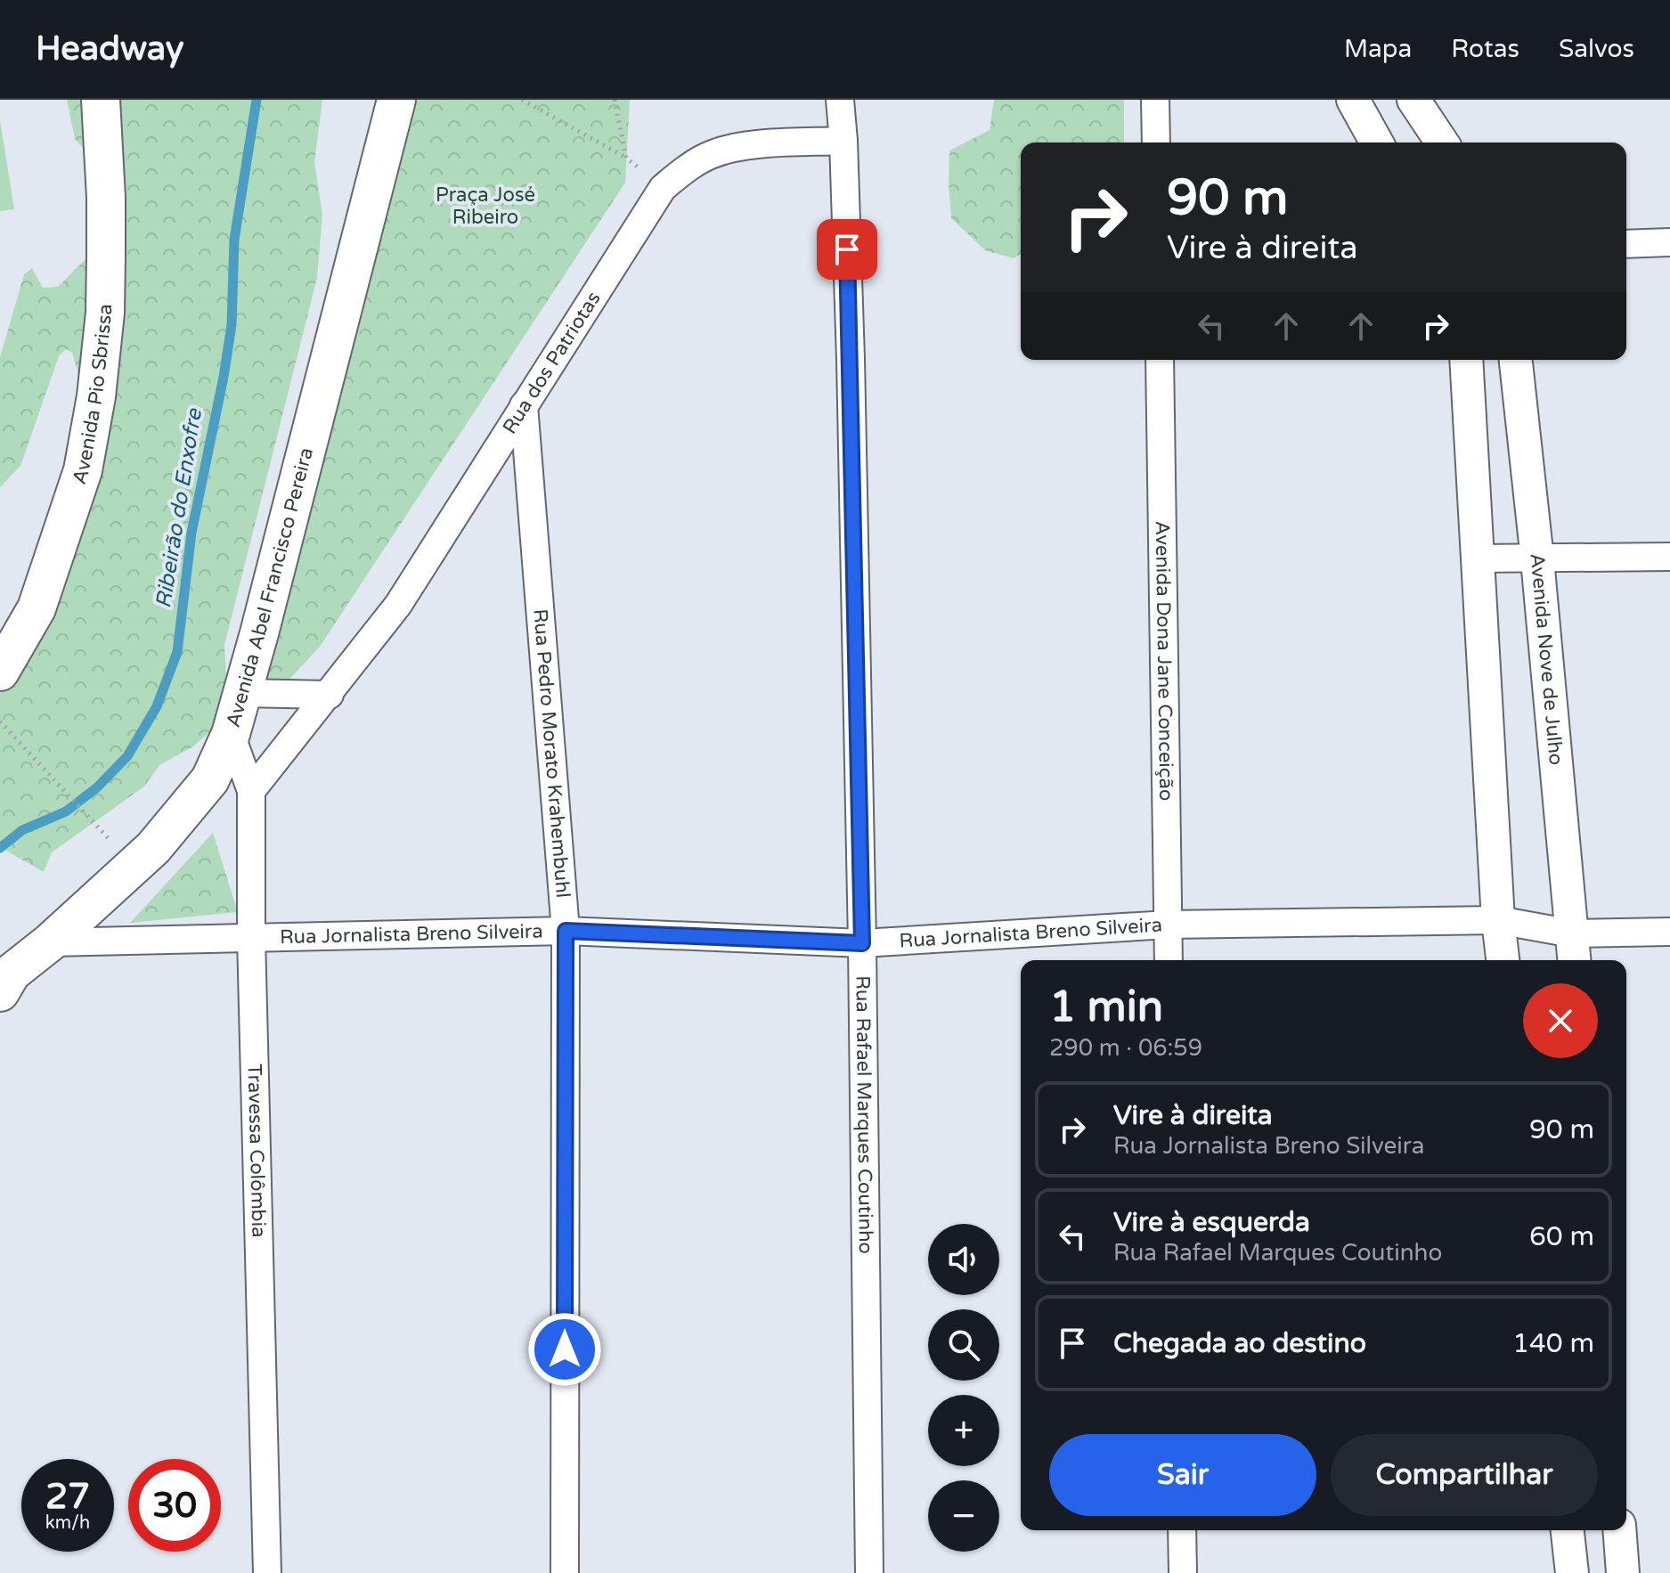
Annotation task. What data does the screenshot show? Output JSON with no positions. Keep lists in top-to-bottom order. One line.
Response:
{"streets":{"main road":["Avenida Pio Sbrissa","Avenida Abel Francisco Pereira"],"street":["Rua dos Patriotas","Avenida Dona Jane Conceição","Avenida Nove de Julho","Rua Pedro Morato Krahembuhl","Rua Jornalista Breno Silveira","Rua Rafael Marques Coutinho","Travessa Colômbia"]},"crossings":[["Rua dos Patriotas","Rua Pedro Morato Krahembuhl"],["Rua dos Patriotas","Rua Rafael Marques Coutinho"],["Rua dos Patriotas","Travessa Colômbia"],["Avenida Abel Francisco Pereira","Rua Jornalista Breno Silveira"],["Avenida Abel Francisco Pereira","Travessa Colômbia"],["Avenida Dona Jane Conceição","Rua Jornalista Breno Silveira"],["Avenida Nove de Julho","Rua Jornalista Breno Silveira"],["Rua Pedro Morato Krahembuhl","Rua Jornalista Breno Silveira"],["Rua Jornalista Breno Silveira","Rua Rafael Marques Coutinho"],["Rua Jornalista Breno Silveira","Travessa Colômbia"]],"water":["Ribeirão do Enxofre"],"parks":["Praça José Ribeiro"],"page":{"header":"Headway","nav":["Mapa","Rotas","Salvos"],"turn":["90 m","Vire à direita"],"heading":["1 min","290 m · 06:59"],"list":[{"name":"Vire à direita","note":"Rua Jornalista Breno Silveira","value":"90 m"},{"name":"Vire à esquerda","note":"Rua Rafael Marques Coutinho","value":"60 m"},{"name":"Chegada ao destino","value":"140 m"}],"map_buttons":["+","−"],"buttons":["Sair","Compartilhar"],"speed":"27 km/h","limit":"30"}}
